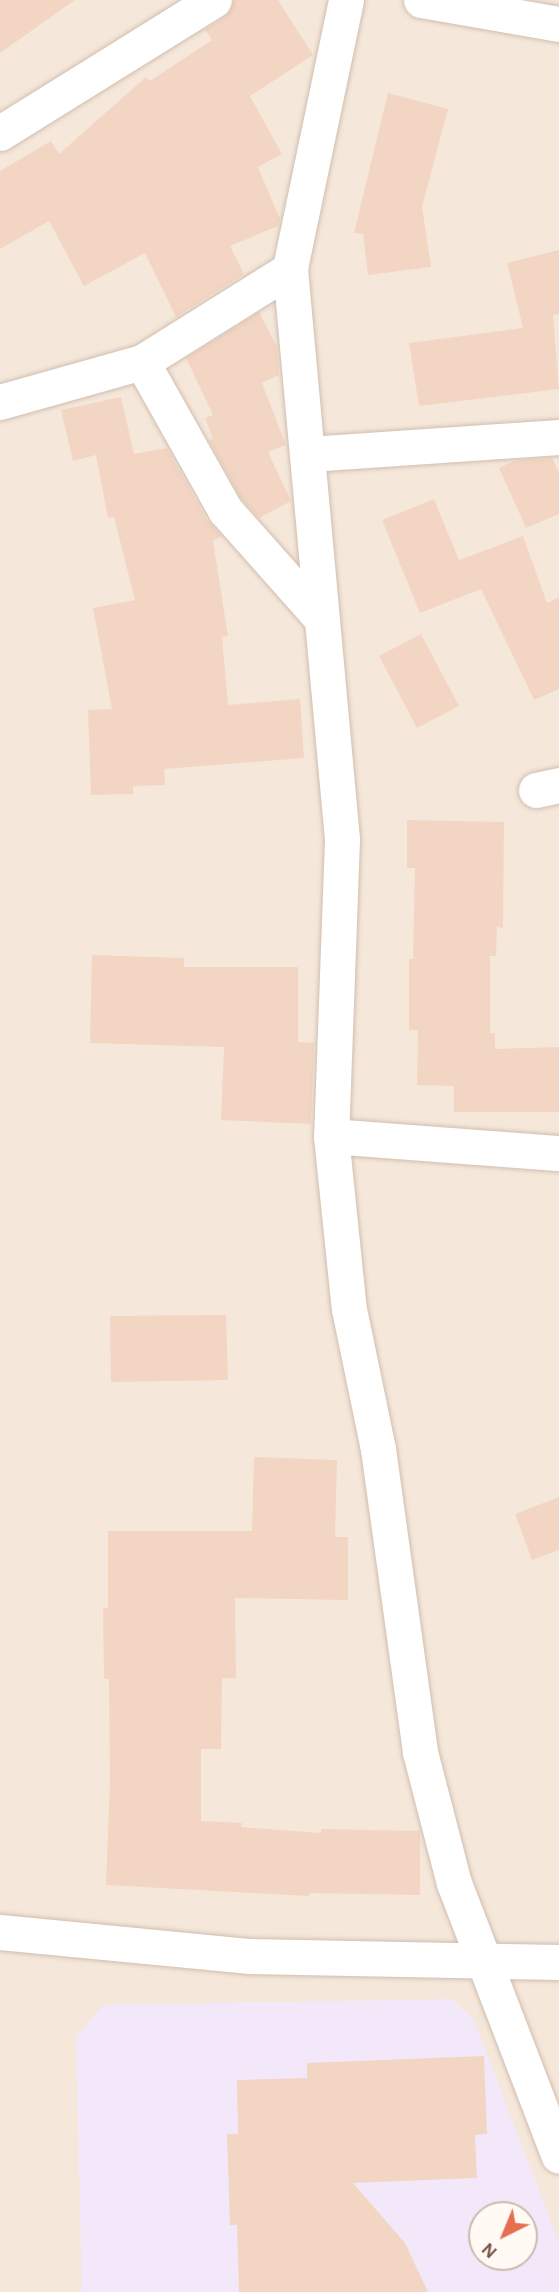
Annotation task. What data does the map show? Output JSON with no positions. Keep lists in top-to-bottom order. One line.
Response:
{"north":"bottom left"}
